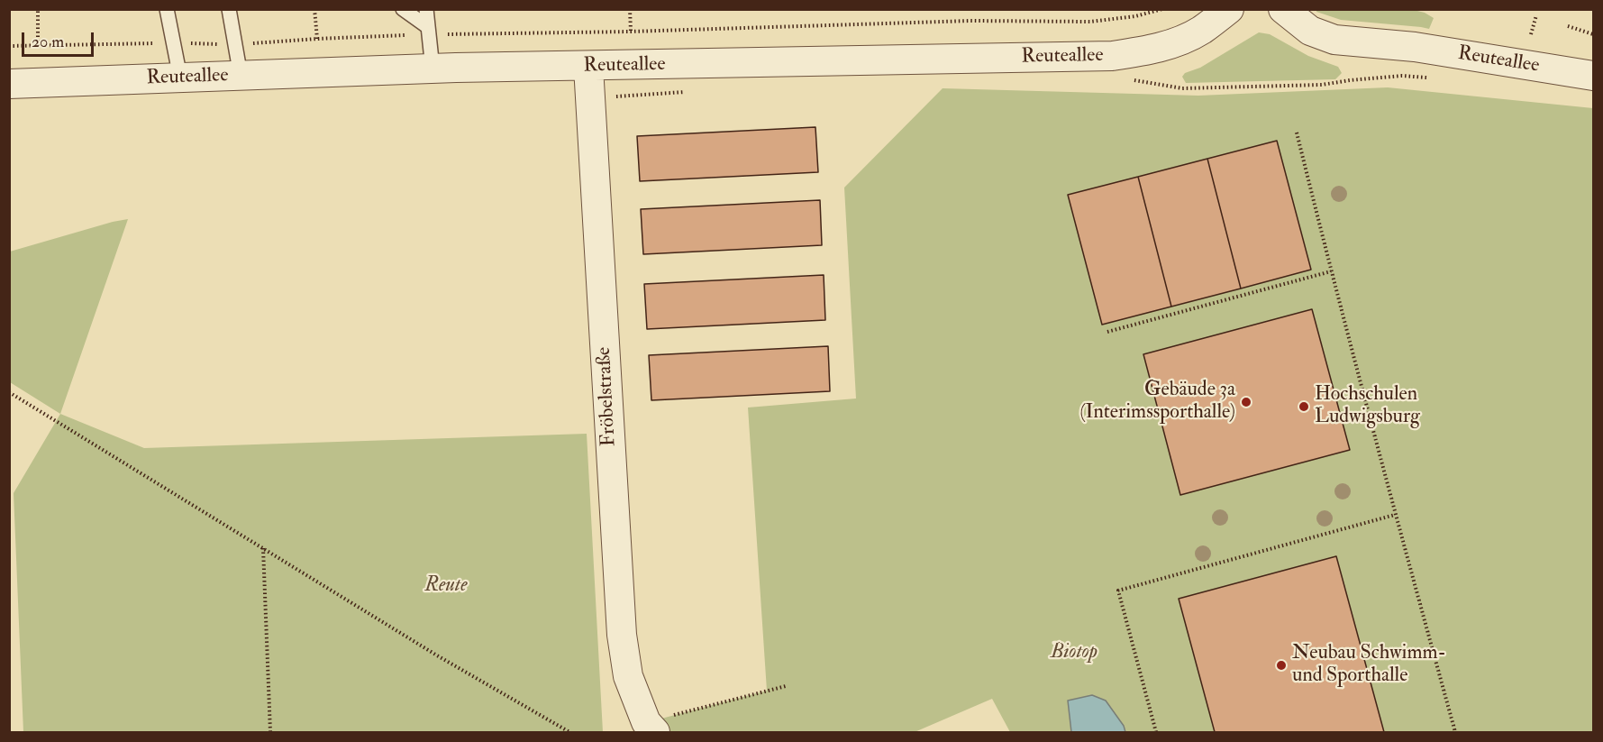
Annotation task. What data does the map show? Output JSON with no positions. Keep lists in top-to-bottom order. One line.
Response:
{"streets":{"street":["Reuteallee","Fröbelstraße"]},"crossings":[["Reuteallee","Fröbelstraße"]],"parks":["Reute","Biotop"],"places":["Gebäude 3a (Interimssporthalle)","Hochschulen Ludwigsburg","Neubau Schwimm- und Sporthalle"],"scale_bar":"20 m"}
